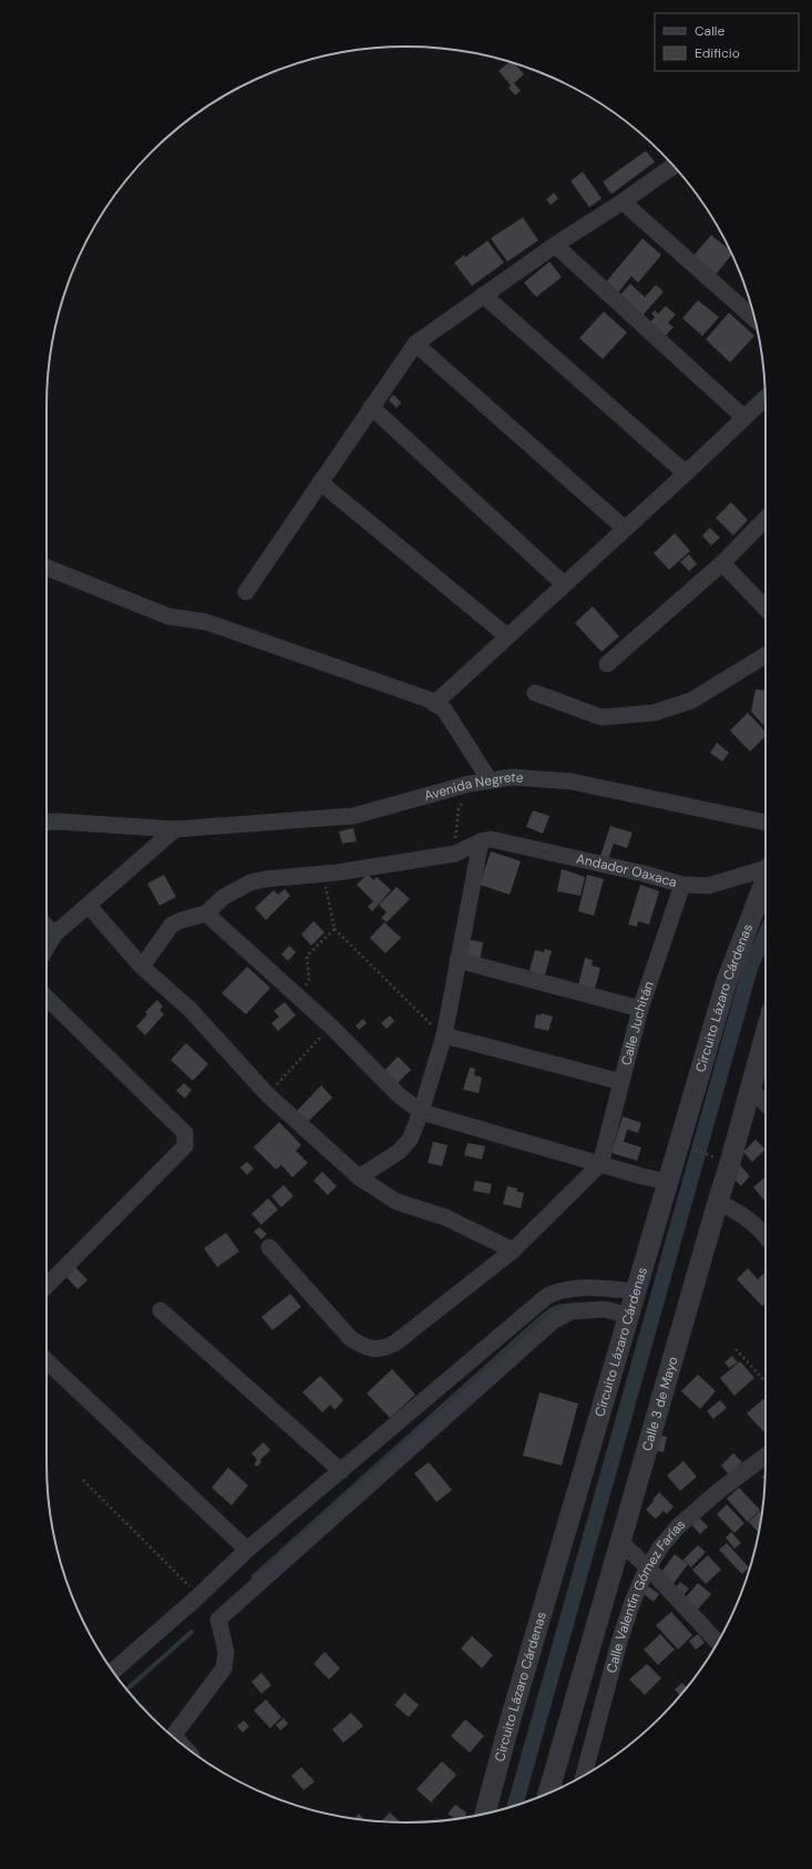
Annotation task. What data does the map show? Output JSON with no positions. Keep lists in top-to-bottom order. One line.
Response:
{"streets":{"street":["Avenida Negrete","Andador Oaxaca","Circuito Lázaro Cárdenas","Calle Juchitán","Calle 3 de Mayo","Calle Valentín Gómez Farías"]},"crossings":[["Andador Oaxaca","Calle Juchitán"]],"legend":["Calle","Edificio"]}
